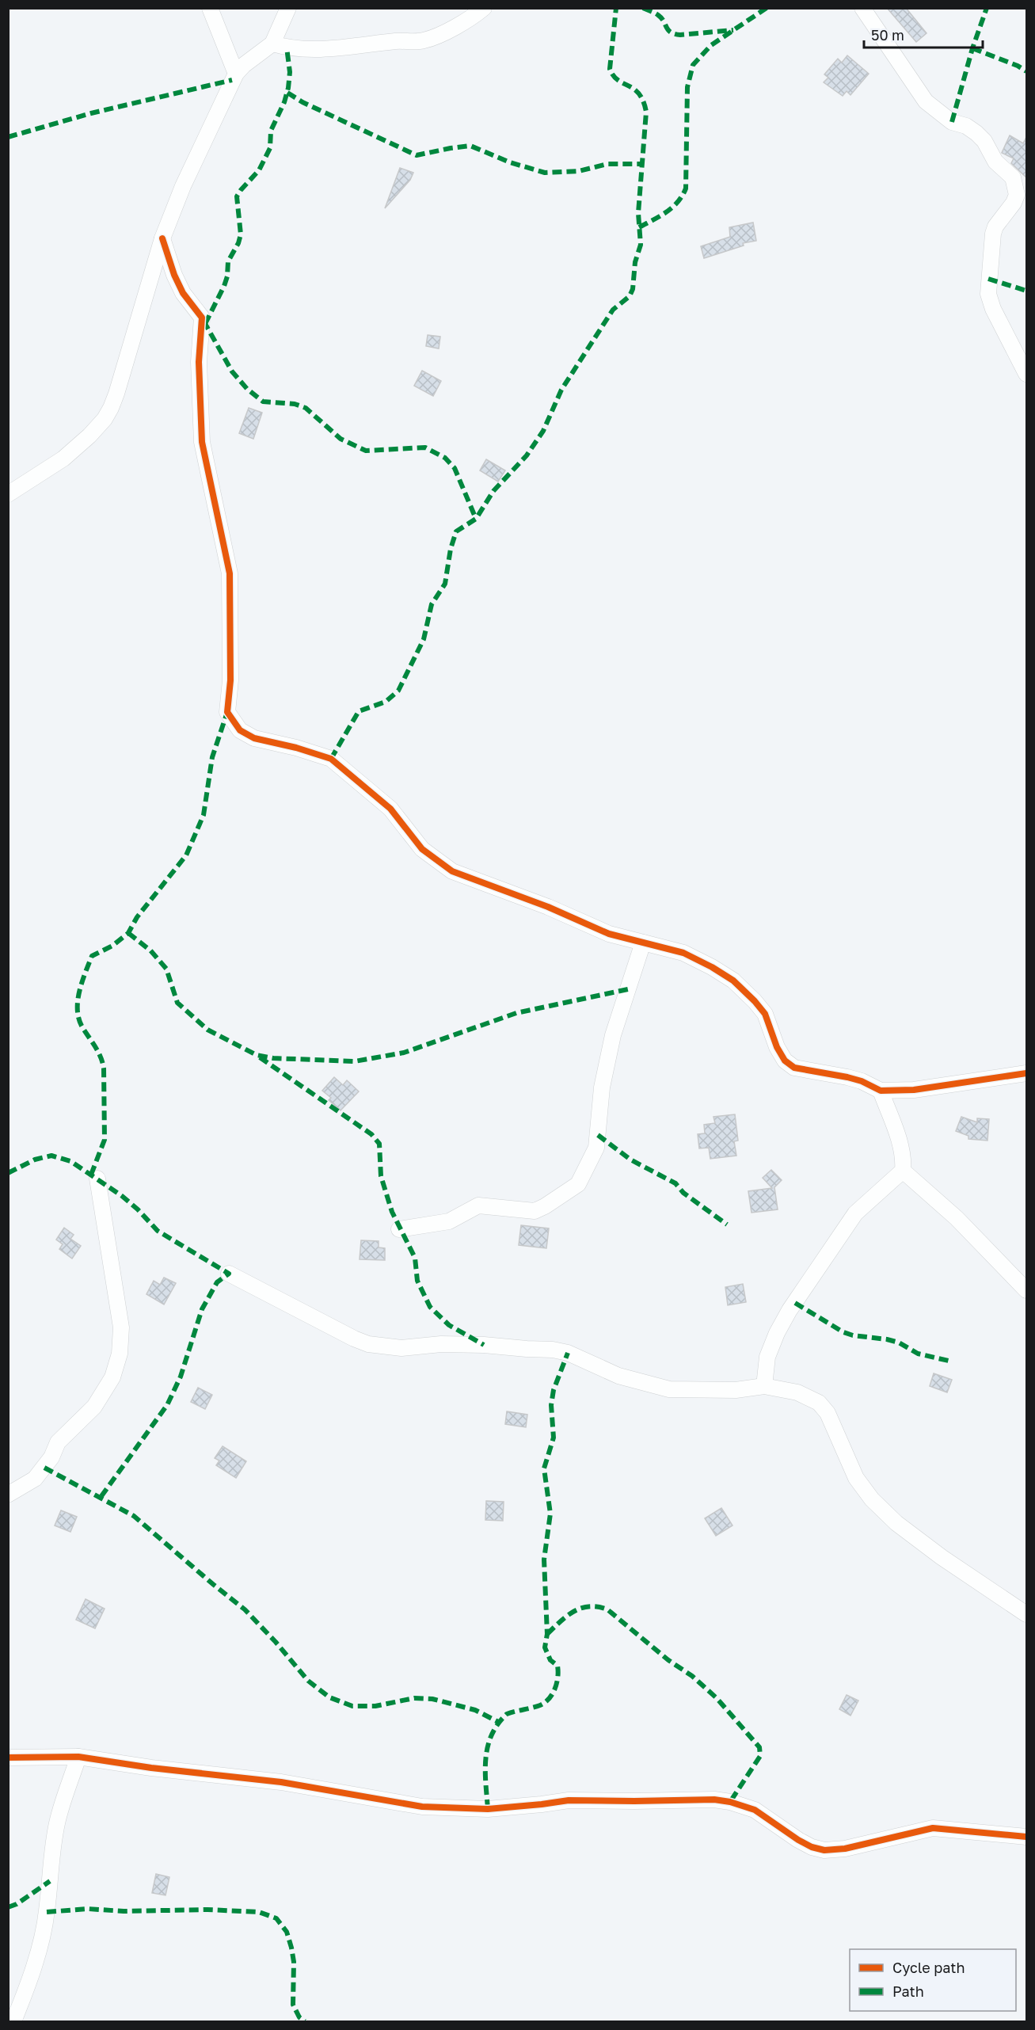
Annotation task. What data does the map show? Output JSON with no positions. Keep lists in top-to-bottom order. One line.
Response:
{"legend":["Cycle path","Path"],"scale_bar":"50 m"}
